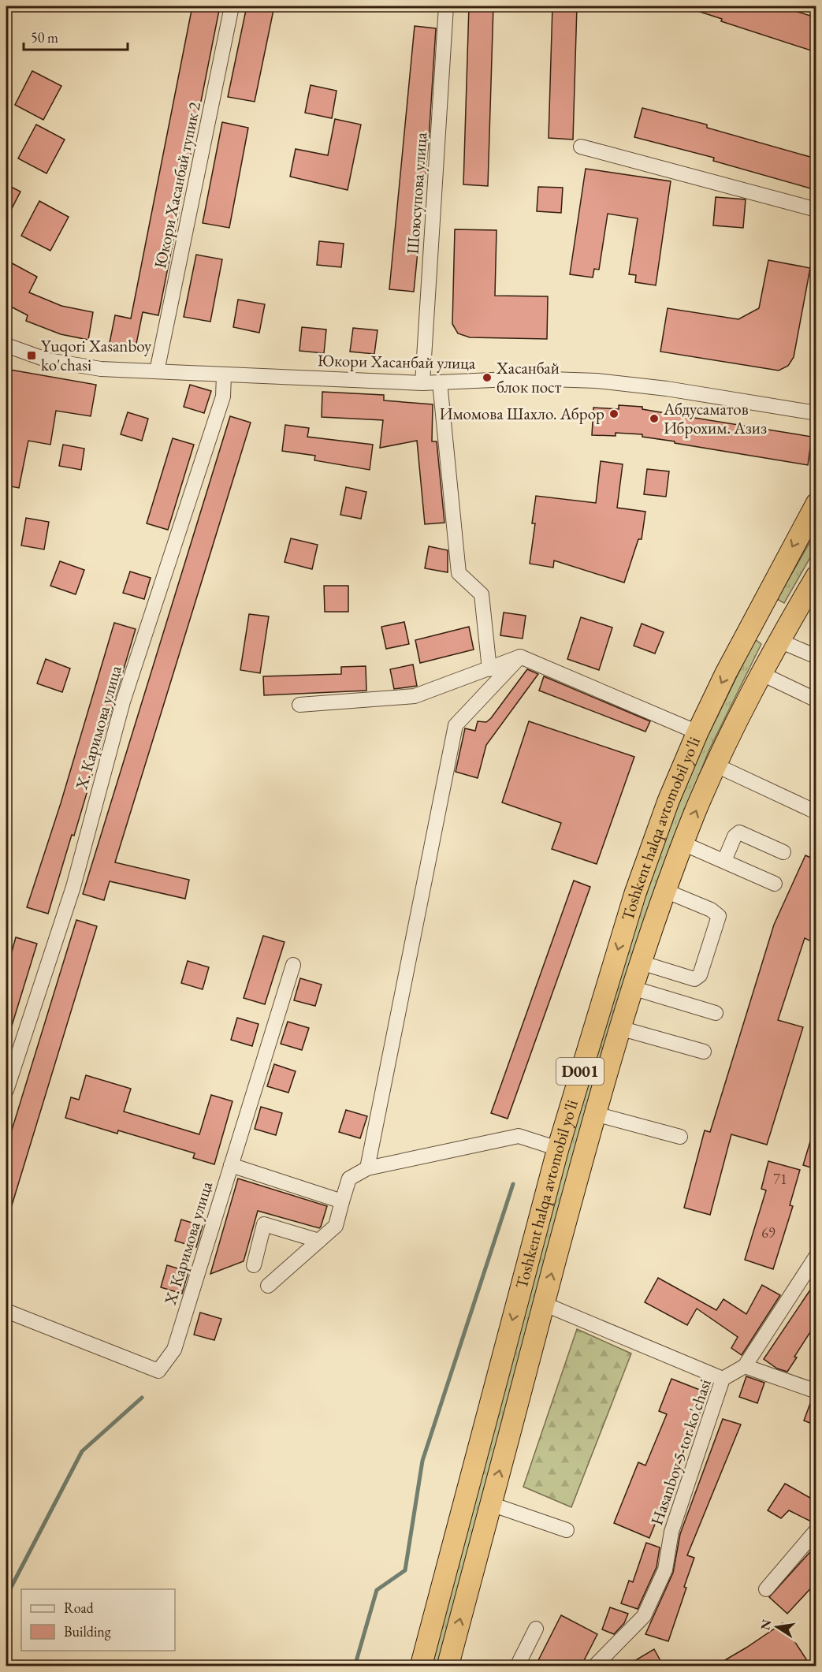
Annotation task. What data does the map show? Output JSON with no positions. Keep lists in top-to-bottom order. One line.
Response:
{"streets":{"highway":["Toshkent halqa avtomobil yo'li","D001"],"street":["Юкори Хасанбай тупик 2","Шоюсупова улица","Юкори Хасанбай улица","Х. Каримова улица","Hasanboy 5-tor ko'chasi"]},"crossings":[["Юкори Хасанбай тупик 2","Юкори Хасанбай улица"],["Шоюсупова улица","Юкори Хасанбай улица"],["Юкори Хасанбай улица","Х. Каримова улица"]],"places":{"transit":["Yuqori Xasanboy ko'chasi"],"other":["Хасанбай блок пост","Имомова Шахло. Аброр","Абдусаматов Иброхим. Азиз"]},"house_numbers":["71","69"],"legend":["Road","Building"],"scale_bar":"50 m","north":"left"}
